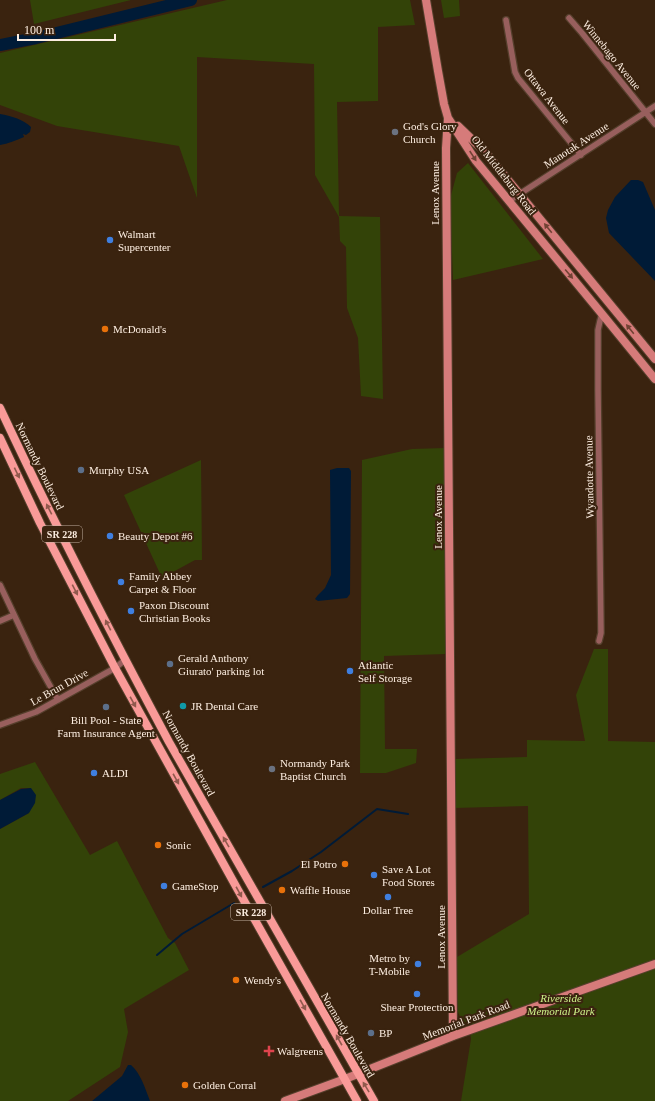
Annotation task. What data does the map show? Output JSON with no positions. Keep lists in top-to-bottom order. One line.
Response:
{"streets":{"main road":["Normandy Boulevard","SR 228"],"street":["Winnebago Avenue","Ottawa Avenue","Manotak Avenue","Old Middleburg Road","Lenox Avenue","Wyandotte Avenue","Le Brun Drive","Memorial Park Road"]},"crossings":[["Winnebago Avenue","Manotak Avenue"],["Ottawa Avenue","Manotak Avenue"],["Manotak Avenue","Old Middleburg Road"],["Old Middleburg Road","Lenox Avenue"],["Old Middleburg Road","Wyandotte Avenue"],["Lenox Avenue","Memorial Park Road"],["Normandy Boulevard","Le Brun Drive"],["Normandy Boulevard","Memorial Park Road"],["SR 228","Le Brun Drive"],["SR 228","Memorial Park Road"]],"parks":["Riverside Memorial Park"],"places":{"other":["God's Glory Church","Walmart Supercenter","McDonald's","Murphy USA","Beauty Depot #6","Family Abbey Carpet & Floor","Paxon Discount Christian Books","Gerald Anthony Giurato' parking lot","Atlantic Self Storage","JR Dental Care","Bill Pool - State Farm Insurance Agent","Normandy Park Baptist Church","ALDI","Sonic","El Potro","Save A Lot Food Stores","GameStop","Waffle House","Dollar Tree","Metro by T-Mobile","Wendy's","Shear Protection","BP","Golden Corral"],"health":["Walgreens"]},"scale_bar":"100 m"}
